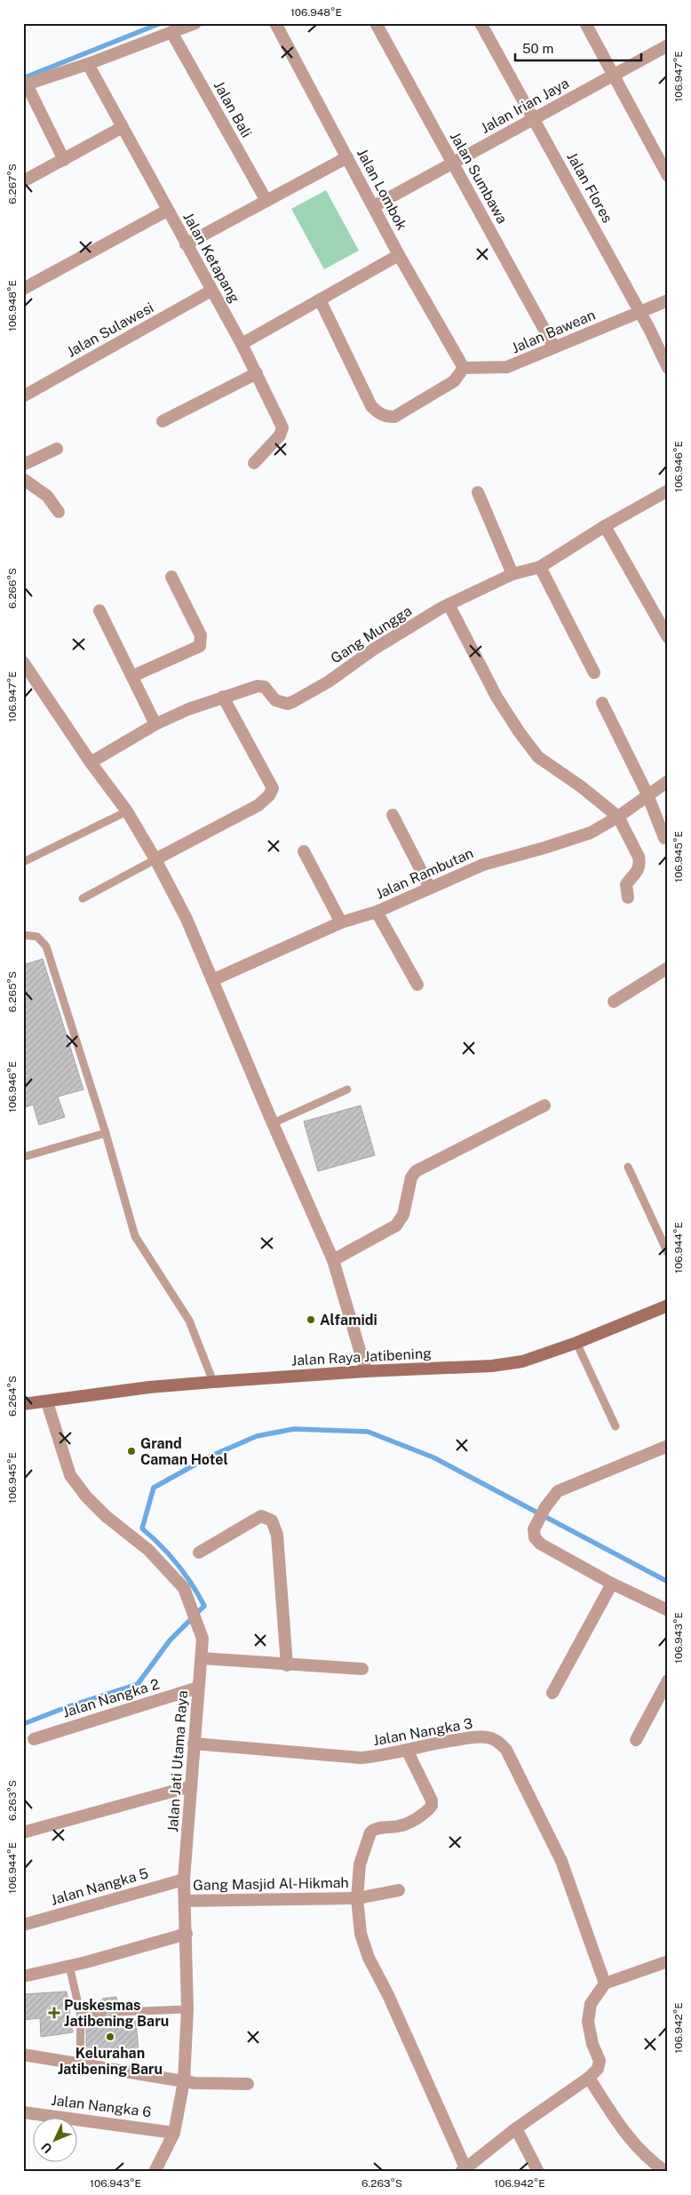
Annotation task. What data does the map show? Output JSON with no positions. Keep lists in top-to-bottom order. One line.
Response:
{"streets":{"main road":["Jalan Raya Jatibening"],"street":["Jalan Irian Jaya","Jalan Bali","Jalan Sumbawa","Jalan Flores","Jalan Lombok","Jalan Ketapang","Jalan Sulawesi","Jalan Bawean","Gang Mungga","Jalan Rambutan","Jalan Nangka 2","Jalan Nangka 3","Jalan Jati Utama Raya","Gang Masjid Al-Hikmah","Jalan Nangka 5","Jalan Nangka 6"]},"crossings":[["Jalan Irian Jaya","Jalan Sumbawa"],["Jalan Irian Jaya","Jalan Flores"],["Jalan Irian Jaya","Jalan Lombok"],["Jalan Sumbawa","Jalan Bawean"],["Jalan Flores","Jalan Bawean"],["Jalan Lombok","Jalan Bawean"],["Jalan Ketapang","Jalan Sulawesi"],["Jalan Raya Jatibening","Jalan Jati Utama Raya"],["Jalan Nangka 2","Jalan Jati Utama Raya"],["Jalan Nangka 3","Jalan Jati Utama Raya"],["Jalan Jati Utama Raya","Gang Masjid Al-Hikmah"],["Jalan Jati Utama Raya","Jalan Nangka 5"],["Jalan Jati Utama Raya","Jalan Nangka 6"]],"places":{"other":["Alfamidi","Grand Caman Hotel","Kelurahan Jatibening Baru"],"health":["Puskesmas Jatibening Baru"]},"scale_bar":"50 m","north":"bottom left","coordinates":["106.948°E","106.947°E","6.267°S","106.946°E","6.266°S","106.945°E","6.265°S","106.944°E","6.264°S","106.943°E","6.263°S","106.942°E"]}
